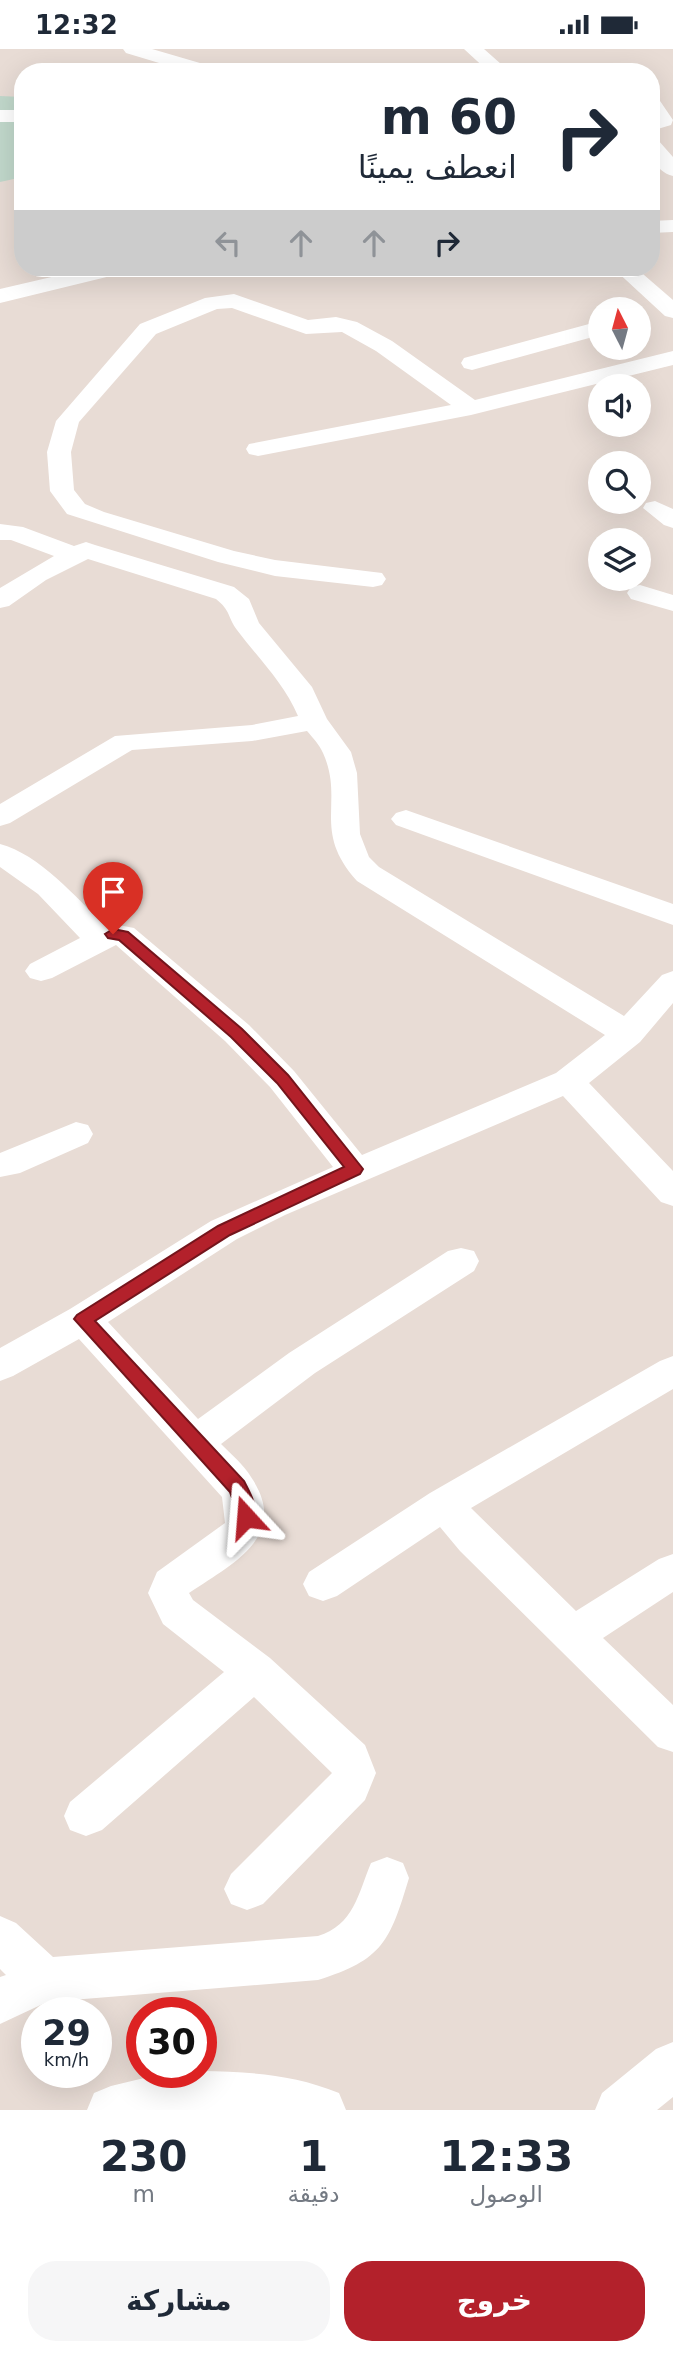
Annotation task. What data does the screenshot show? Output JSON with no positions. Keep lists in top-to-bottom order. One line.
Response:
{"north":"top","page":{"status":"12:32","turn":["60 m","انعطف يمينًا"],"speed":"29 km/h","limit":"30","eta":["12:33","الوصول","1","دقيقة","230","m"],"buttons":["خروج","مشاركة"]}}
